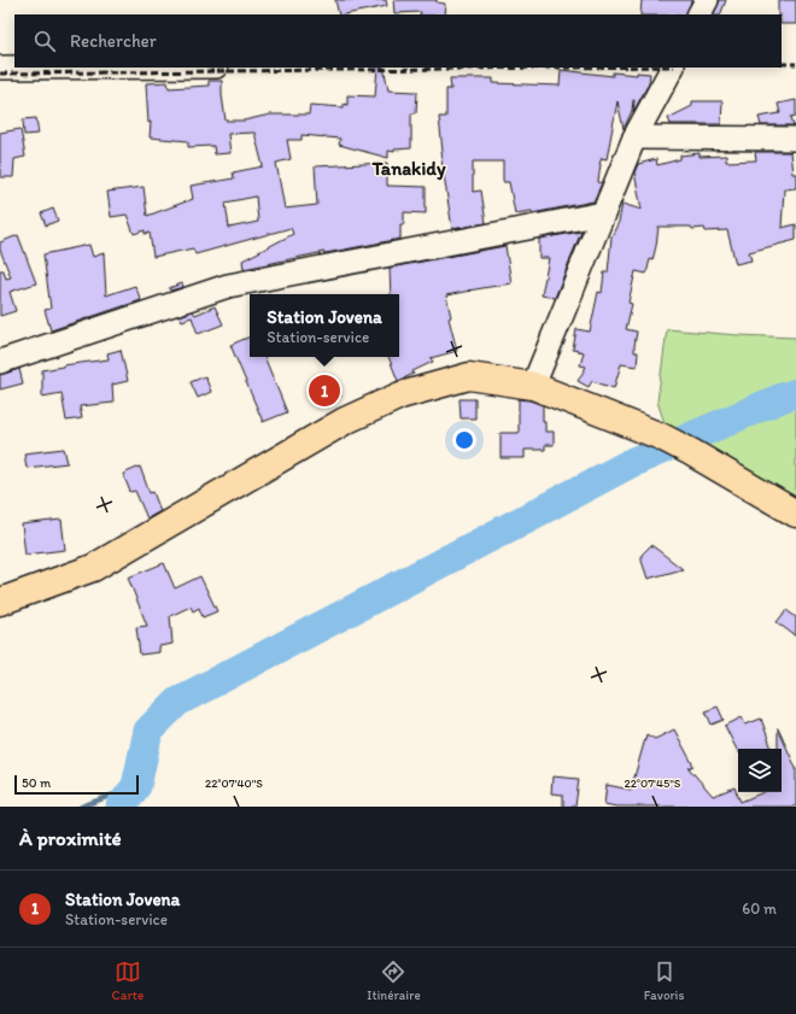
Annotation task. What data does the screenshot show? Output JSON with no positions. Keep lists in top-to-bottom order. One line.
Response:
{"districts":["Tanakidy"],"scale_bar":"50 m","page":{"search":"Rechercher","popup":["Station Jovena","Station-service"],"pins":"1","scale":"50 m","heading":"À proximité","list":[{"mark":"1","name":"Station Jovena","note":"Station-service","value":"60 m"}],"nav":["Carte","Itinéraire","Favoris"]},"coordinates":["22°07'40\"S","22°07'45\"S"]}
